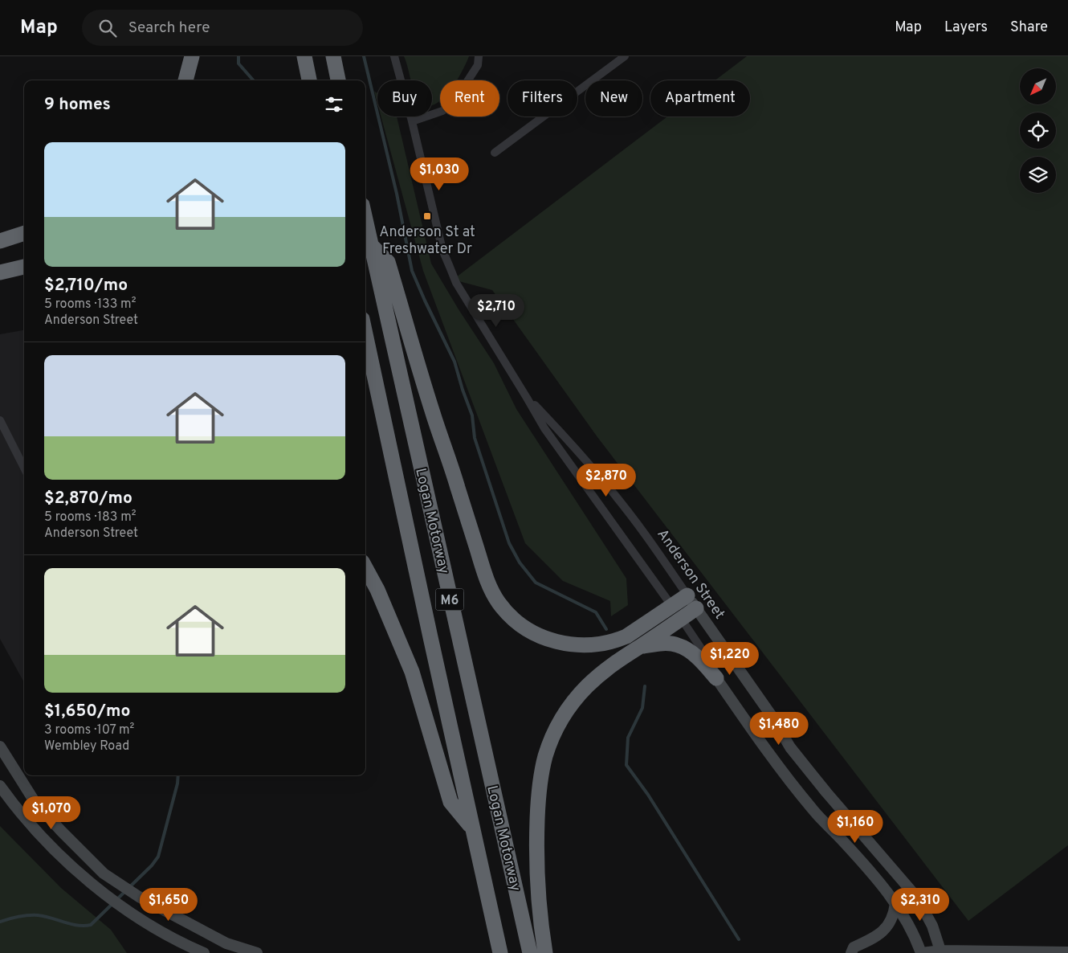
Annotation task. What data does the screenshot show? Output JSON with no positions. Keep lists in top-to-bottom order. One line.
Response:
{"streets":{"highway":["Logan Motorway","M6"],"main road":["Anderson Street"]},"places":{"transit":["Anderson St at Freshwater Dr"]},"north":"bottom left","page":{"header":"Map","search":"Search here","nav":["Map","Layers","Share"],"chip":["Buy","Rent","Filters","New","Apartment"],"heading":"9 homes","list":[{"name":"$2,710/mo","note":"5 rooms · 133 m² · Anderson Street"},{"name":"$2,870/mo","note":"5 rooms · 183 m² · Anderson Street"},{"name":"$1,650/mo","note":"3 rooms · 107 m² · Wembley Road"}],"price":["$1,030","$2,710","$2,870","$1,220","$1,480","$1,070","$1,160","$1,650","$2,310"]}}
